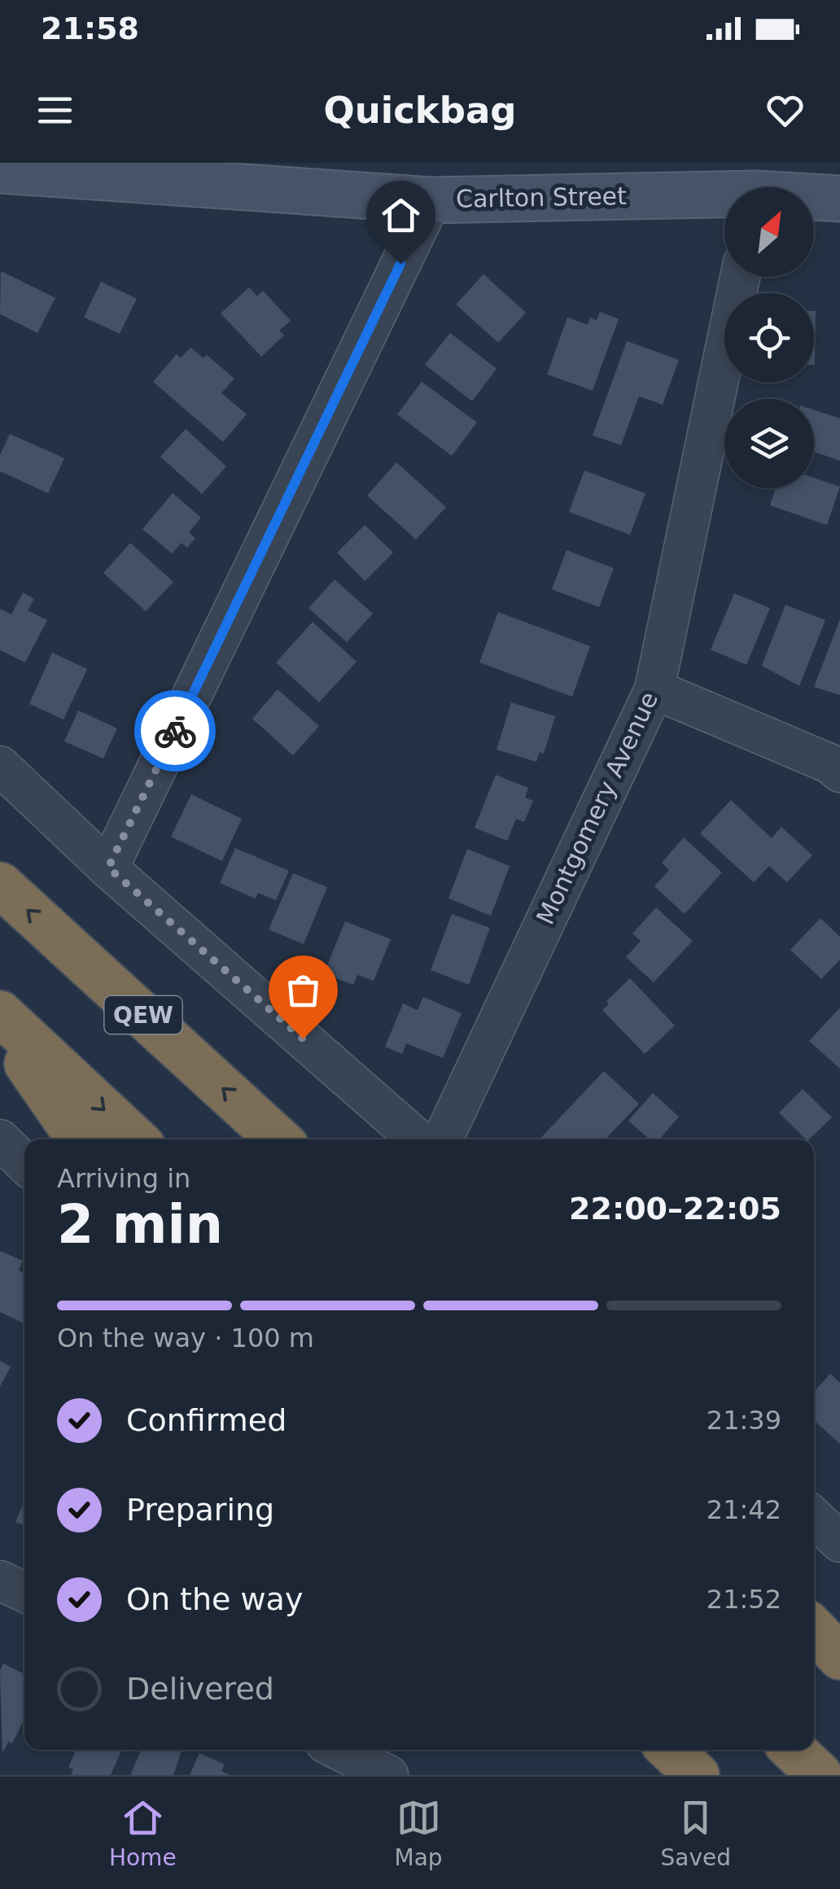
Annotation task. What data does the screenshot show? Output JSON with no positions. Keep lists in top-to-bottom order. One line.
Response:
{"streets":{"highway":["QEW"],"main road":["Carlton Street"],"street":["Montgomery Avenue"]},"north":"top right","page":{"status":"21:58","header":"Quickbag","heading":["2 min","Arriving in","22:00–22:05"],"bar":"On the way · 100 m","list":[["Confirmed","21:39"],["Preparing","21:42"],["On the way","21:52"],"Delivered"],"tabs":["Home","Map","Saved"]}}
